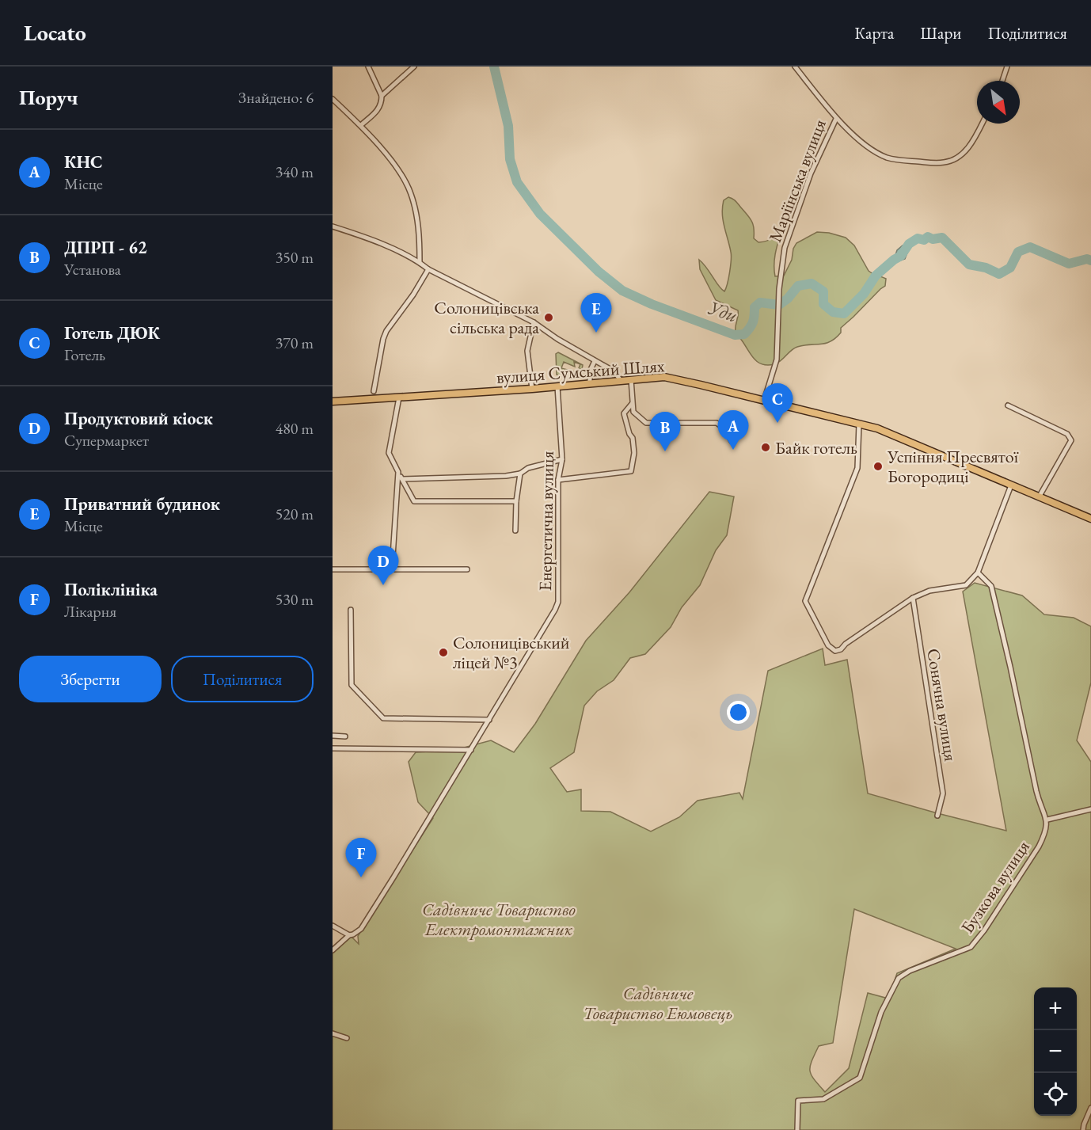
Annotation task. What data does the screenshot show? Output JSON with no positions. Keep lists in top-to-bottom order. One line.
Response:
{"streets":{"main road":["вулиця Сумський Шлях"],"street":["Маріїнська вулиця","Енергетична вулиця","Сонячна вулиця","Бузкова вулиця"]},"crossings":[["Маріїнська вулиця","вулиця Сумський Шлях"],["вулиця Сумський Шлях","Енергетична вулиця"]],"water":["Уди"],"parks":["Садівниче Товариство Електромонтажник","Садівниче Товариство Еюмовець"],"places":["Солоницівська сільська рада","Байк готель","Успіння Пресвятої Богородиці","Солоницівський ліцей №3"],"north":"bottom right","page":{"header":"Locato","nav":["Карта","Шари","Поділитися"],"heading":["Поруч","Знайдено: 6"],"list":[{"mark":"A","name":"КНС","note":"Місце","value":"340 m"},{"mark":"B","name":"ДПРП - 62","note":"Установа","value":"350 m"},{"mark":"C","name":"Готель ДЮК","note":"Готель","value":"370 m"},{"mark":"D","name":"Продуктовий кіоск","note":"Супермаркет","value":"480 m"},{"mark":"E","name":"Приватний будинок","note":"Місце","value":"520 m"},{"mark":"F","name":"Поліклініка","note":"Лікарня","value":"530 m"}],"pins":["E","C","A","B","D","F"],"buttons":["Зберегти","Поділитися"],"map_buttons":["+","−"]}}
